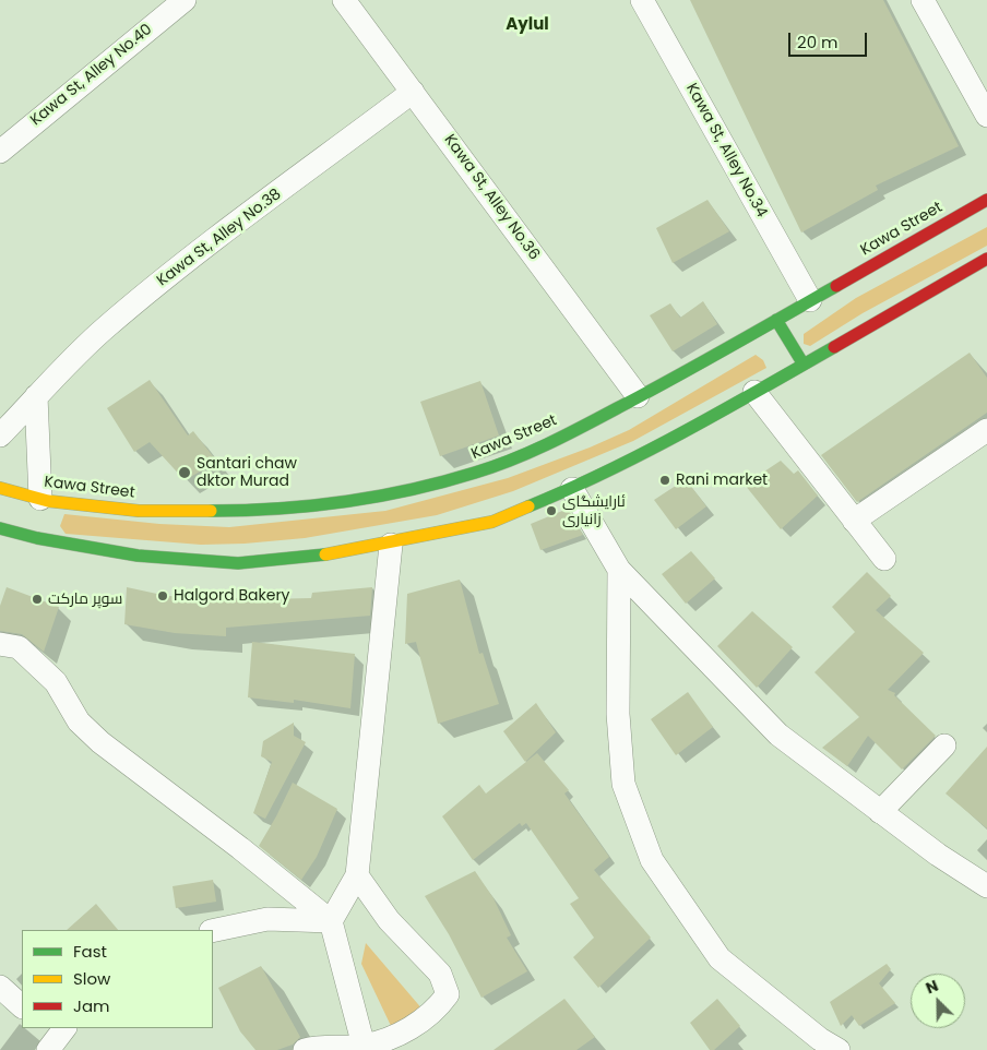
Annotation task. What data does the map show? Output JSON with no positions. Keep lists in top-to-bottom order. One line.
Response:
{"streets":{"main road":["Kawa Street"],"street":["Kawa St, Alley No.40","Kawa St, Alley No.34","Kawa St, Alley No.36","Kawa St, Alley No.38"]},"crossings":[["Kawa St, Alley No.34","Kawa Street"],["Kawa St, Alley No.36","Kawa Street"],["Kawa St, Alley No.36","Kawa St, Alley No.38"]],"districts":["Aylul"],"places":["Santari chaw dktor Murad","Rani market","ئارایشگای زانیاری","Halgord Bakery","سوپر مارکت"],"legend":["Fast","Slow","Jam"],"scale_bar":"20 m","north":"top left"}
